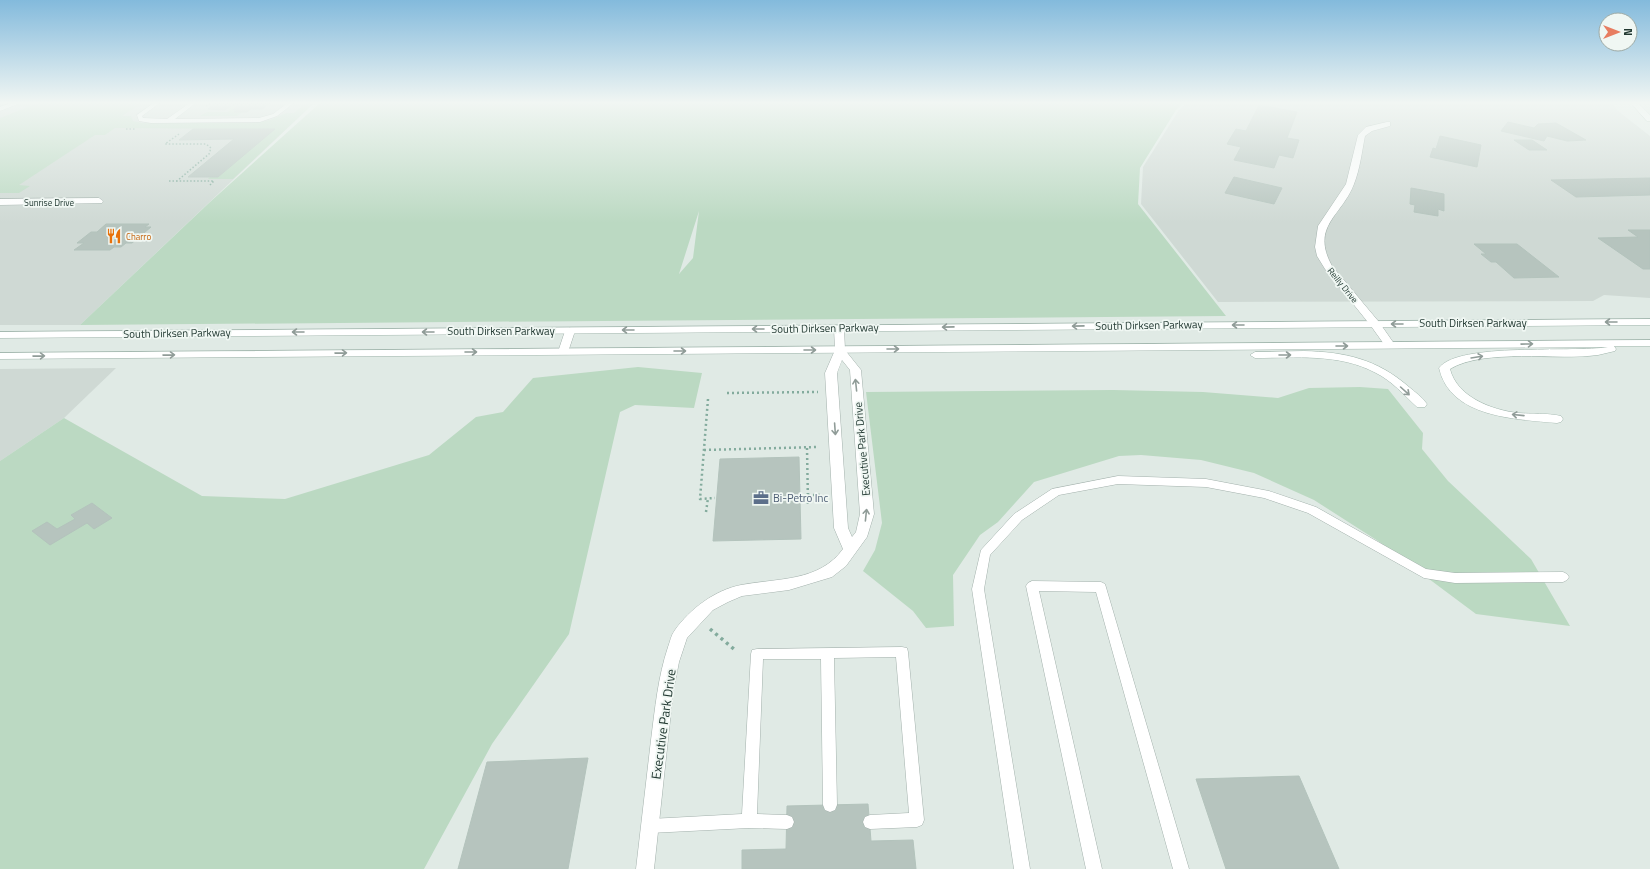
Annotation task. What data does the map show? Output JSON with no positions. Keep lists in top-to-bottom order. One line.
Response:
{"streets":{"main road":["Sunrise Drive","Reilly Drive","South Dirksen Parkway","Executive Park Drive"]},"crossings":[["Reilly Drive","South Dirksen Parkway"],["South Dirksen Parkway","Executive Park Drive"]],"places":{"restaurant":["Charro"],"office":["Bi-Petro Inc"]},"north":"right"}
